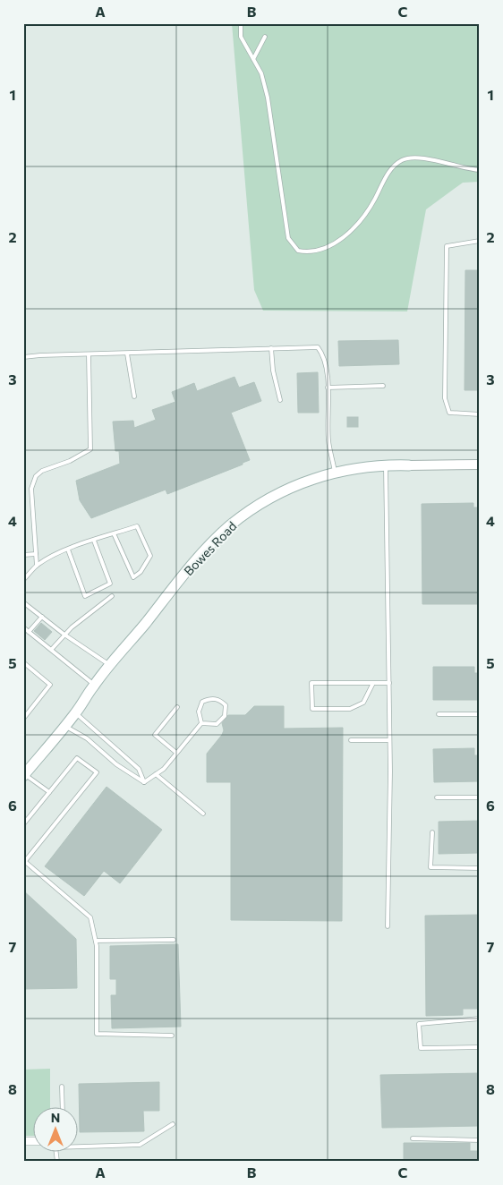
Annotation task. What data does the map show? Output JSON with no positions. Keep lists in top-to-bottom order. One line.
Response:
{"streets":{"main road":["Bowes Road"]},"north":"top","grid":{"columns":["A","B","C"],"rows":["1","2","3","4","5","6","7","8"]}}
